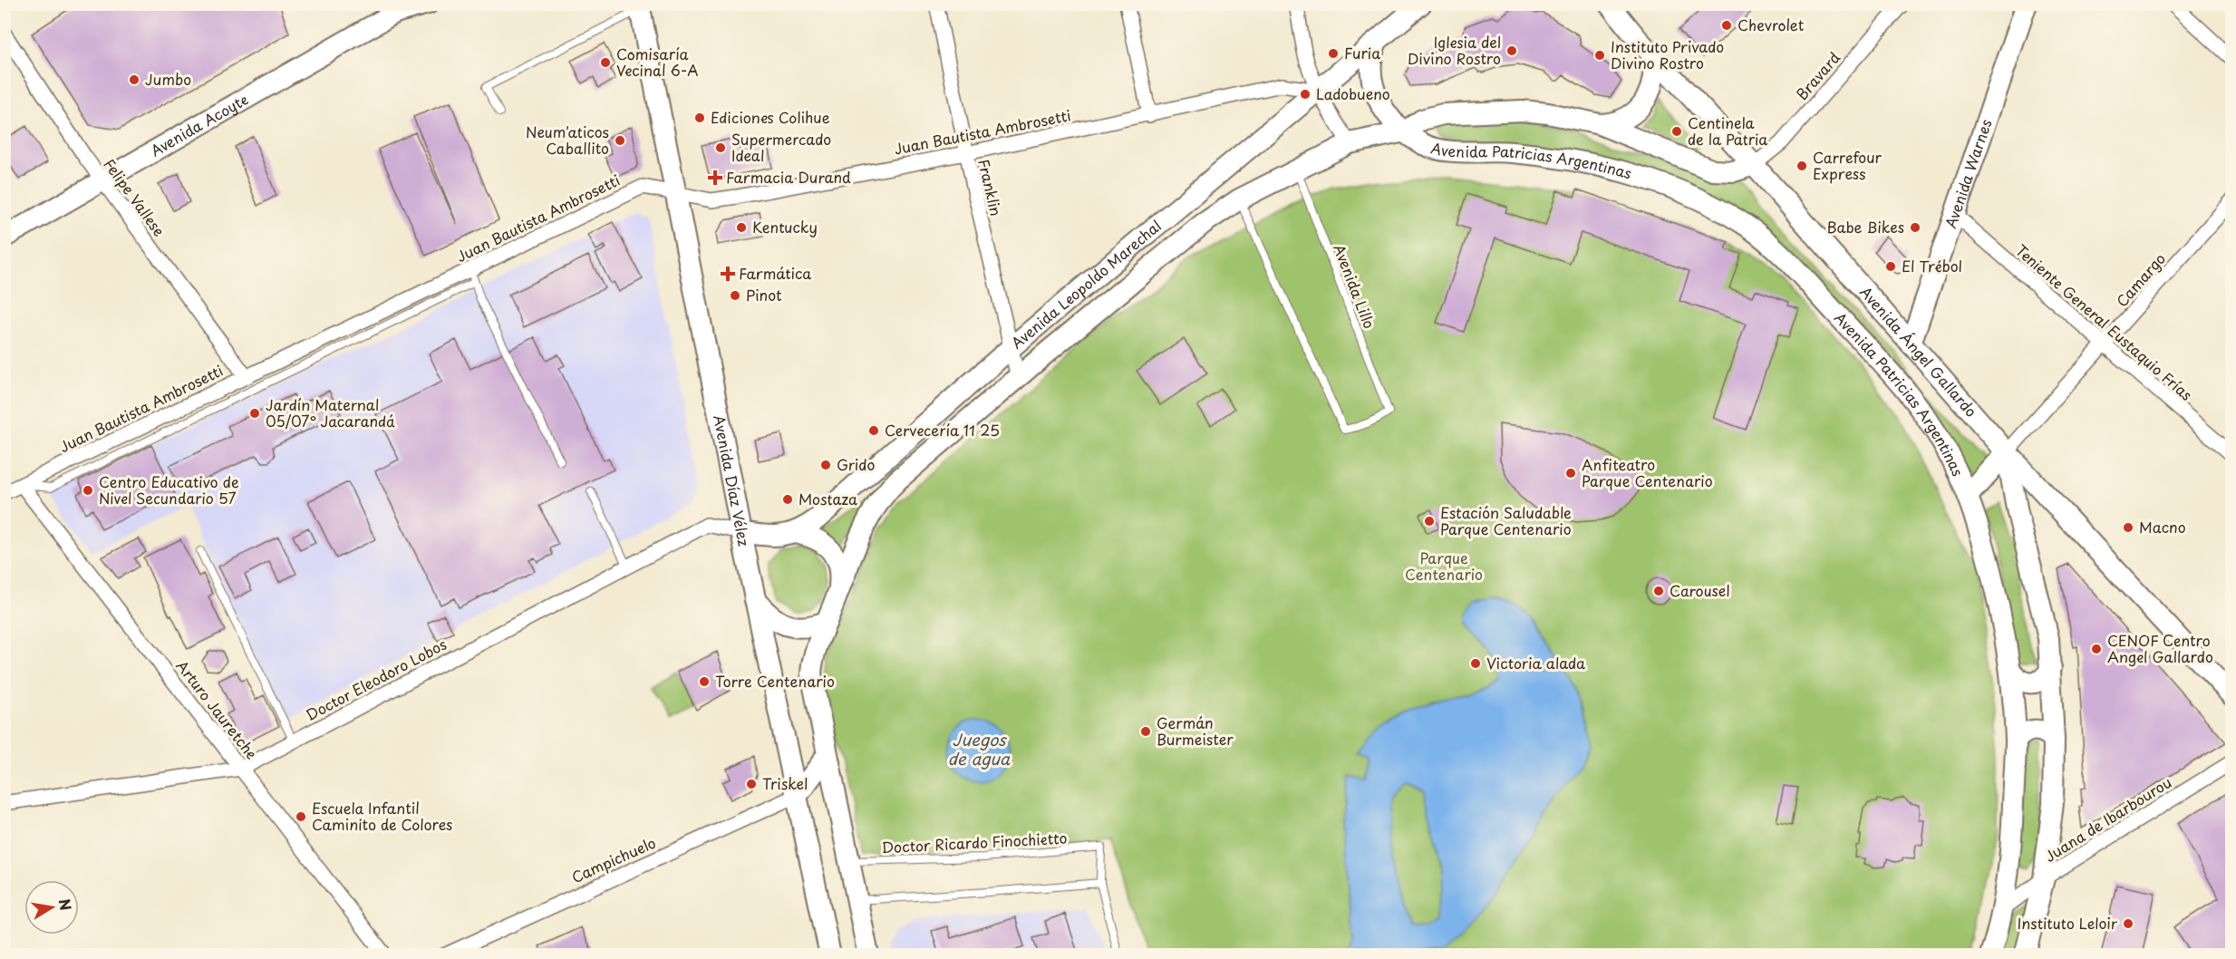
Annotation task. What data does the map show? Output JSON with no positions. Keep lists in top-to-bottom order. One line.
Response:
{"streets":{"main road":["Avenida Acoyte","Avenida Patricias Argentinas","Avenida Warnes","Avenida Leopoldo Marechal","Avenida Ángel Gallardo","Avenida Díaz Vélez"],"street":["Bravard","Juan Bautista Ambrosetti","Franklin","Felipe Vallese","Camargo","Teniente General Eustaquio Frías","Doctor Eleodoro Lobos","Arturo Jauretche","Juana de Ibarbourou","Campichuelo"],"lane":["Avenida Lillo","Doctor Ricardo Finochietto"]},"crossings":[["Bravard","Avenida Patricias Argentinas"],["Bravard","Avenida Ángel Gallardo"],["Avenida Acoyte","Felipe Vallese"],["Juan Bautista Ambrosetti","Franklin"],["Juan Bautista Ambrosetti","Felipe Vallese"],["Juan Bautista Ambrosetti","Avenida Leopoldo Marechal"],["Juan Bautista Ambrosetti","Avenida Díaz Vélez"],["Juan Bautista Ambrosetti","Arturo Jauretche"],["Avenida Patricias Argentinas","Avenida Leopoldo Marechal"],["Avenida Patricias Argentinas","Avenida Ángel Gallardo"],["Avenida Patricias Argentinas","Juana de Ibarbourou"],["Avenida Warnes","Teniente General Eustaquio Frías"],["Avenida Warnes","Avenida Ángel Gallardo"],["Franklin","Avenida Leopoldo Marechal"],["Camargo","Teniente General Eustaquio Frías"],["Camargo","Avenida Ángel Gallardo"],["Avenida Leopoldo Marechal","Avenida Lillo"],["Avenida Leopoldo Marechal","Avenida Díaz Vélez"],["Avenida Leopoldo Marechal","Doctor Eleodoro Lobos"],["Avenida Díaz Vélez","Doctor Eleodoro Lobos"],["Avenida Díaz Vélez","Campichuelo"],["Doctor Eleodoro Lobos","Arturo Jauretche"]],"water":["Juegos de agua"],"parks":["Parque Centenario"],"places":{"other":["Chevrolet","Iglesia del Divino Rostro","Furia","Instituto Privado Divino Rostro","Comisaría Vecinal 6-A","Jumbo","Ladobueno","Ediciones Colihue","Centinela de la Patria","Neum'aticos Caballito","Supermercado Ideal","Carrefour Express","Kentucky","Babe Bikes","El Trébol","Pinot","Jardín Maternal 05/07° Jacarandá","Cervecería 11 25","Grido","Anfiteatro Parque Centenario","Centro Educativo de Nivel Secundario 57","Mostaza","Estación Saludable Parque Centenario","Macno","Carousel","CENOF Centro Angel Gallardo","Victoria alada","Torre Centenario","Germán Burmeister","Triskel","Escuela Infantil Caminito de Colores","Instituto Leloir"],"health":["Farmacia Durand","Farmática"]},"north":"right"}
